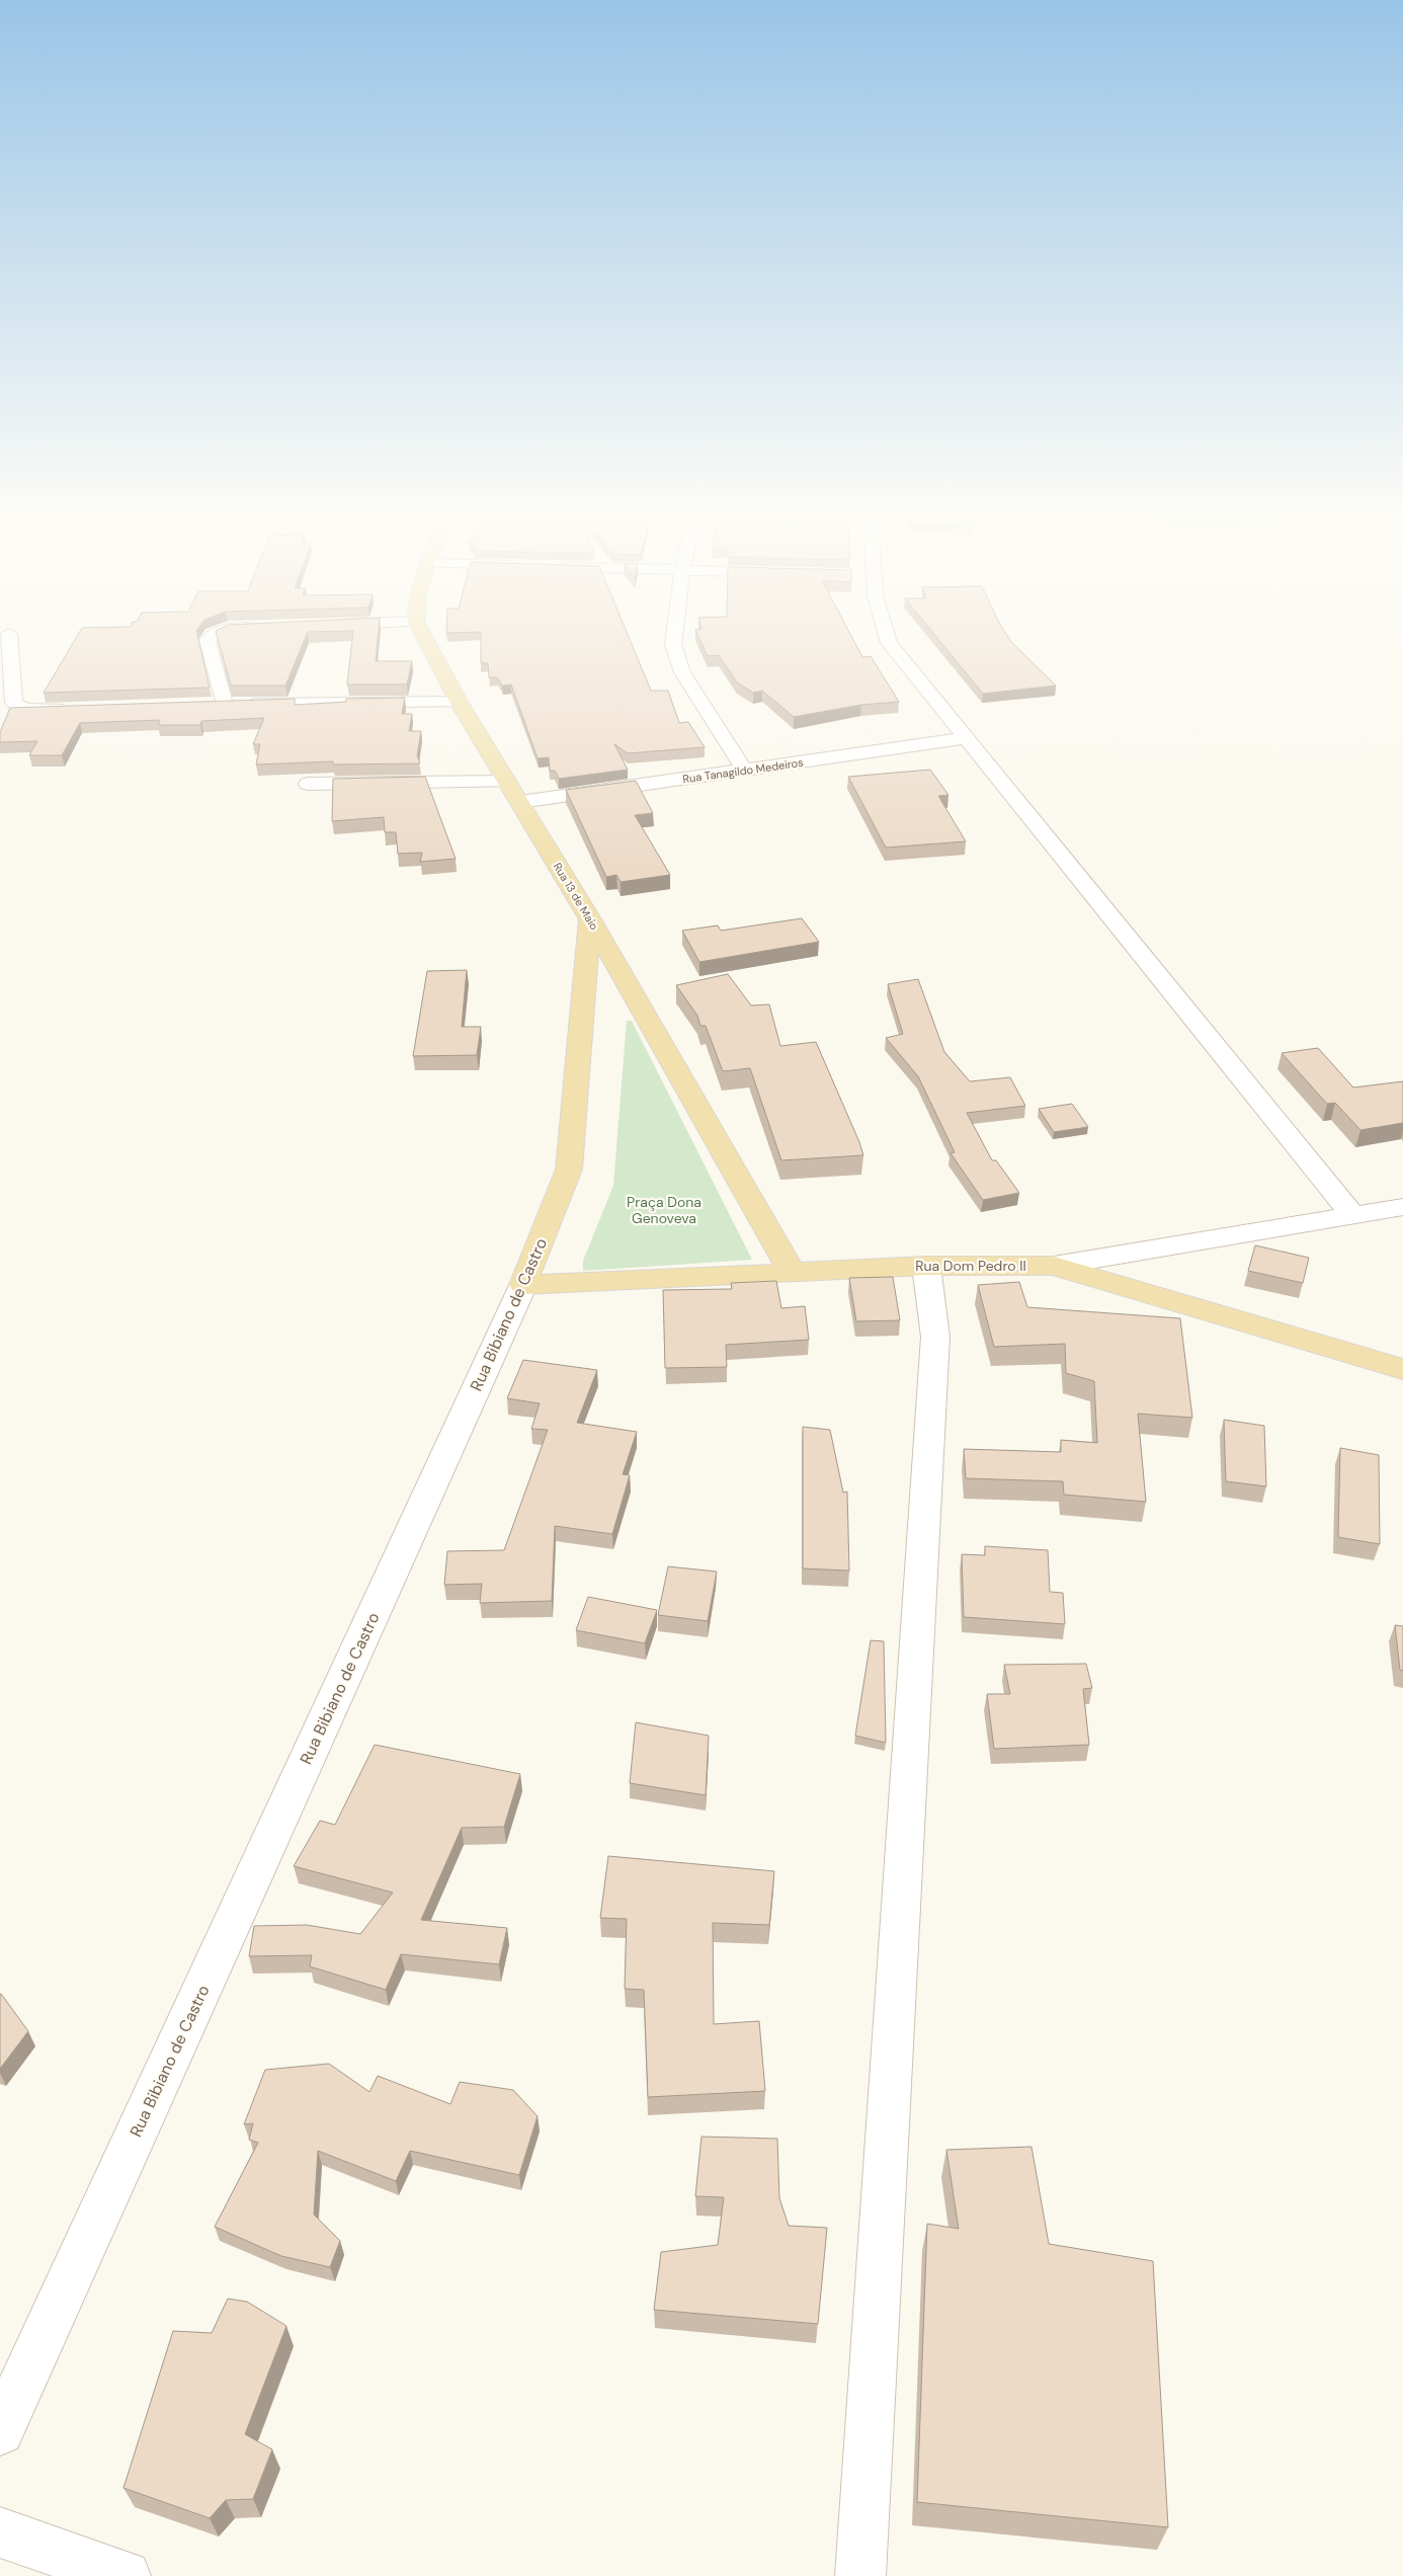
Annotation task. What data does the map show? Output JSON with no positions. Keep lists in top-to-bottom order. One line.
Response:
{"streets":{"main road":["Rua 13 de Maio","Rua Dom Pedro II","Rua Bibiano de Castro"],"street":["Rua Tanagildo Medeiros"]},"crossings":[["Rua Tanagildo Medeiros","Rua 13 de Maio"],["Rua 13 de Maio","Rua Dom Pedro II"],["Rua 13 de Maio","Rua Bibiano de Castro"],["Rua Dom Pedro II","Rua Bibiano de Castro"]],"parks":["Praça Dona Genoveva"]}
